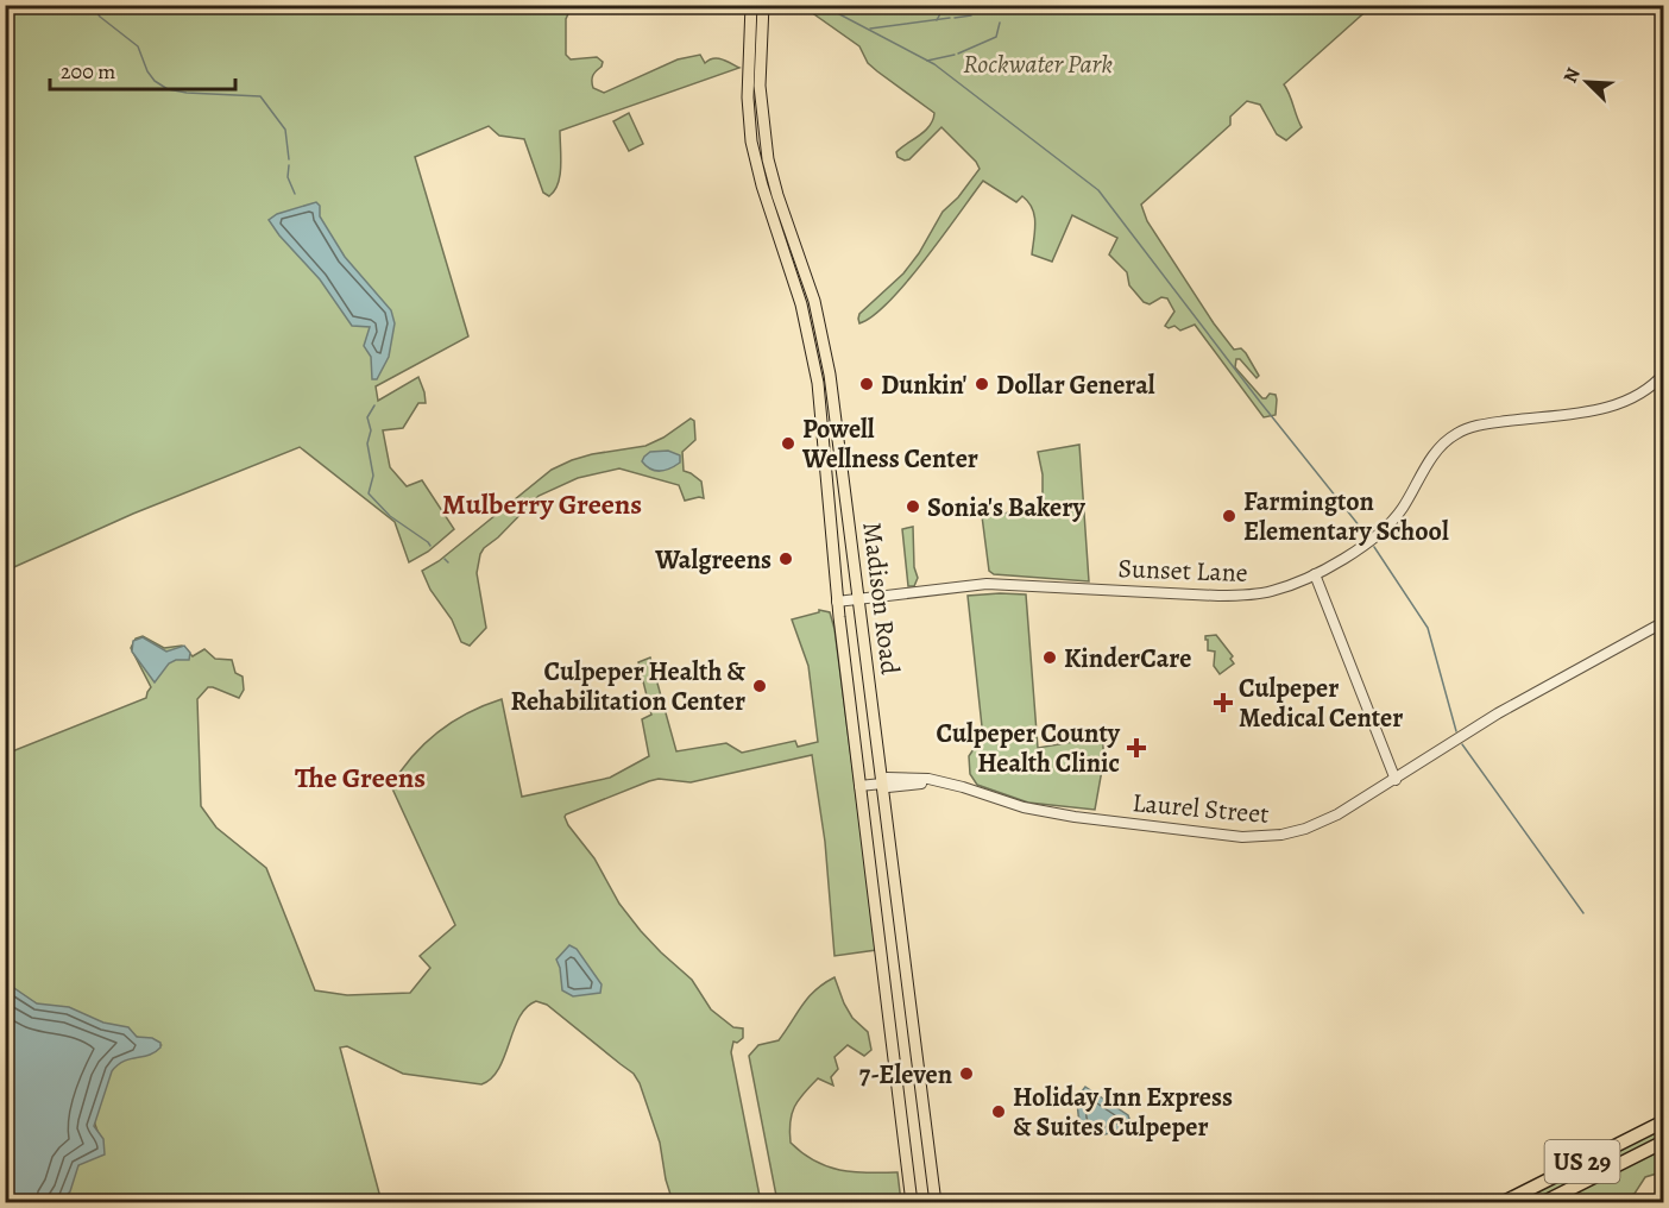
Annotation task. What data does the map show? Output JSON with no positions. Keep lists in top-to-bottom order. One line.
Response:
{"streets":{"highway":["US 29"],"main road":["Madison Road"],"street":["Sunset Lane","Laurel Street"]},"crossings":[["Sunset Lane","Madison Road"],["Madison Road","Laurel Street"]],"districts":["Mulberry Greens","The Greens"],"parks":["Rockwater Park"],"places":{"other":["Dunkin'","Dollar General","Powell Wellness Center","Sonia's Bakery","Farmington Elementary School","Walgreens","KinderCare","Culpeper Health & Rehabilitation Center","7-Eleven","Holiday Inn Express & Suites Culpeper"],"health":["Culpeper Medical Center","Culpeper County Health Clinic"]},"scale_bar":"200 m","north":"top left"}
